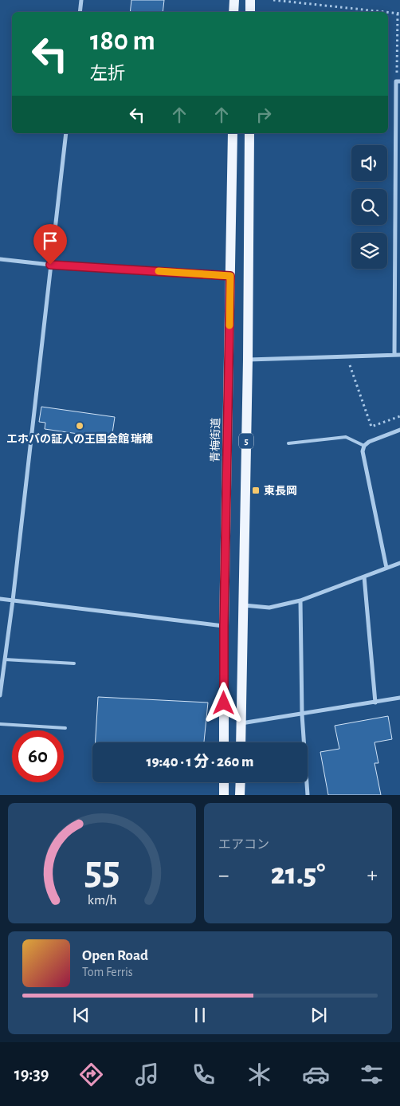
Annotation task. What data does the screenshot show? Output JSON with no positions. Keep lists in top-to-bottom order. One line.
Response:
{"streets":{"main road":["青梅街道","5"]},"places":{"other":["エホバの証人の王国会館 瑞穂"],"transit":["東長岡"]},"page":{"turn":["180 m","左折"],"limit":"60","trip":"19:40 · 1 分 · 260 m","tile":"エアコン","heat":["−","21.5°","+"],"song":["Open Road","Tom Ferris"],"tabs":"19:39","gauge":["55","km/h"]}}
